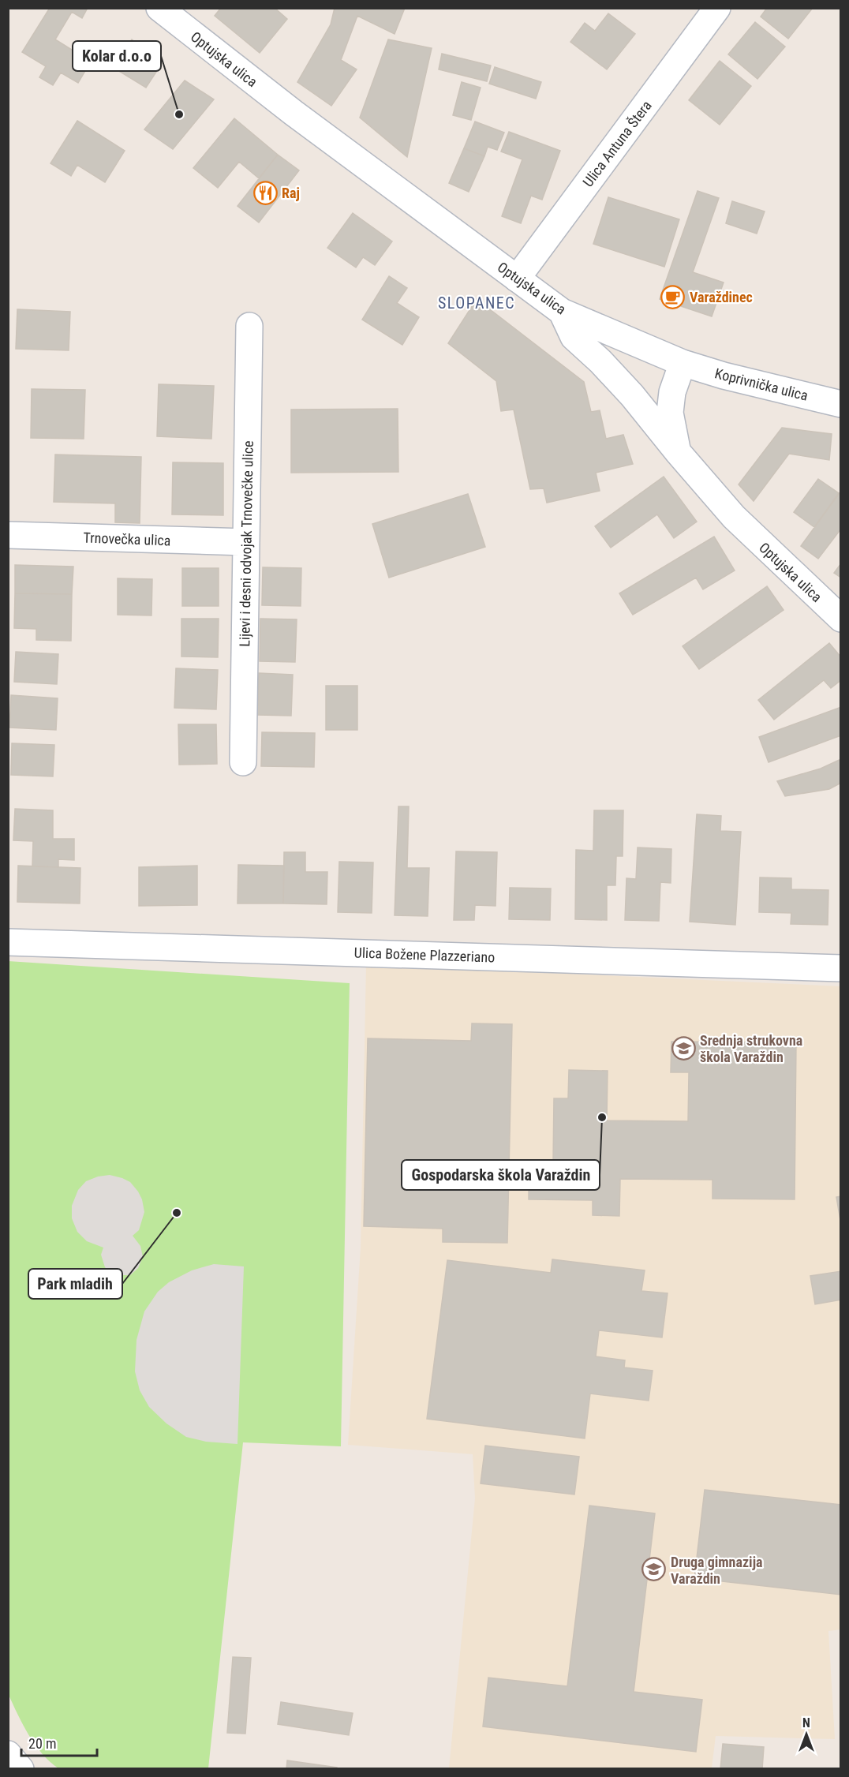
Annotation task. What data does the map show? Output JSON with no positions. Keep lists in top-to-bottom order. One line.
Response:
{"streets":{"street":["Optujska ulica","Ulica Antuna Štera","Koprivnička ulica","Trnovečka ulica","Lijevi i desni odvojak Trnovečke ulice","Ulica Božene Plazzeriano"]},"crossings":[["Optujska ulica","Ulica Antuna Štera"],["Optujska ulica","Koprivnička ulica"],["Trnovečka ulica","Lijevi i desni odvojak Trnovečke ulice"]],"districts":["SLOPANEC"],"places":{"other":["Kolar d.o.o","Gospodarska škola Varaždin","Park mladih"],"restaurant":["Raj"],"cafe":["Varaždinec"],"school or university":["Srednja strukovna škola Varaždin","Druga gimnazija Varaždin"]},"scale_bar":"20 m","north":"top"}
